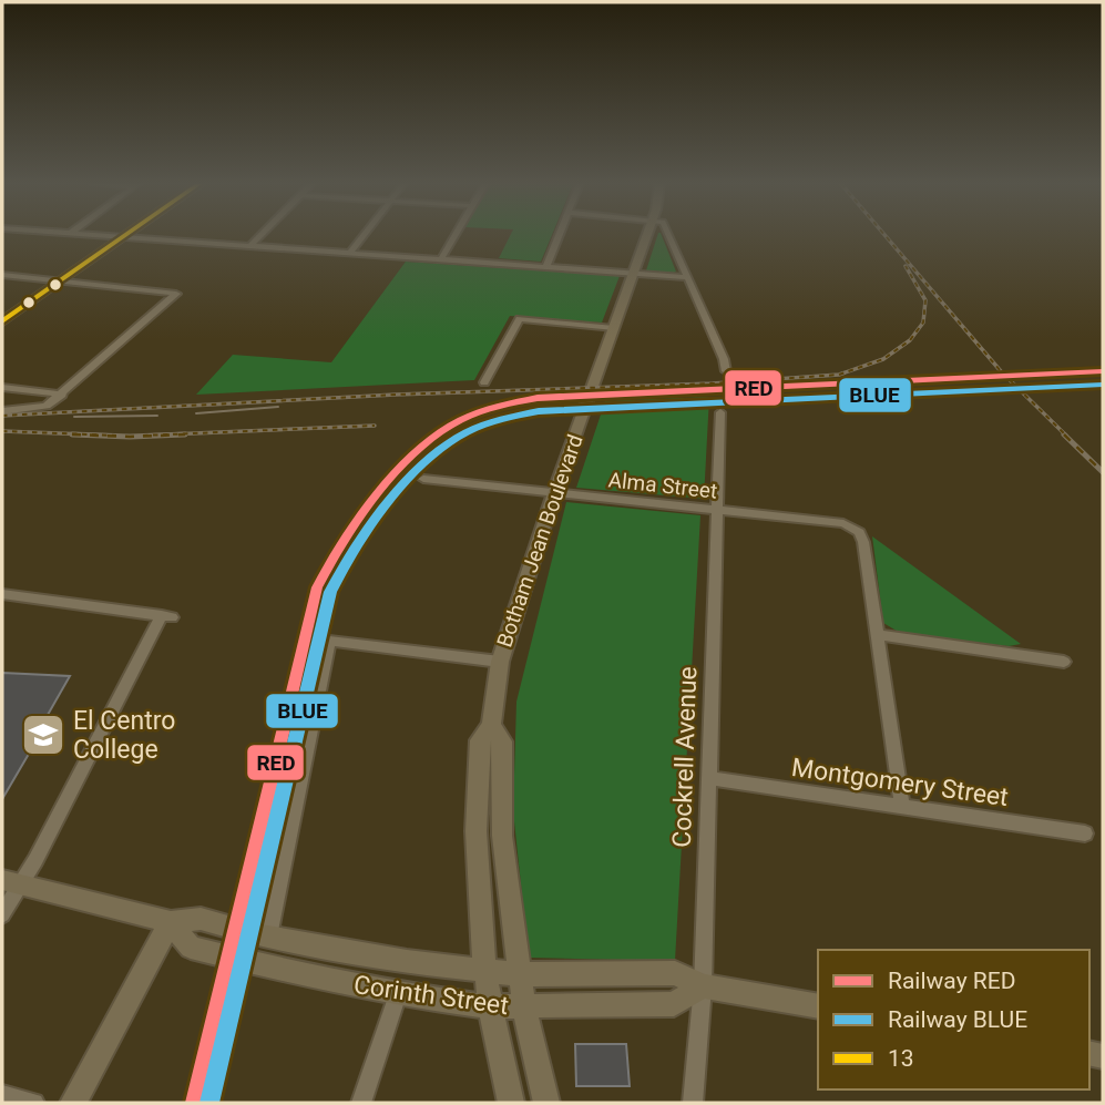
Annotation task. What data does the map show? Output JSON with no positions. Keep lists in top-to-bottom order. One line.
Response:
{"streets":{"main road":["Botham Jean Boulevard","Corinth Street"],"street":["Alma Street","Cockrell Avenue","Montgomery Street"]},"crossings":[["Alma Street","Botham Jean Boulevard"],["Alma Street","Cockrell Avenue"],["Botham Jean Boulevard","Corinth Street"],["Cockrell Avenue","Montgomery Street"],["Cockrell Avenue","Corinth Street"]],"places":{"school or university":["El Centro College"]},"lines":["transit line 13","rail line RED","rail line BLUE"],"legend":["Railway RED","Railway BLUE","13"]}
